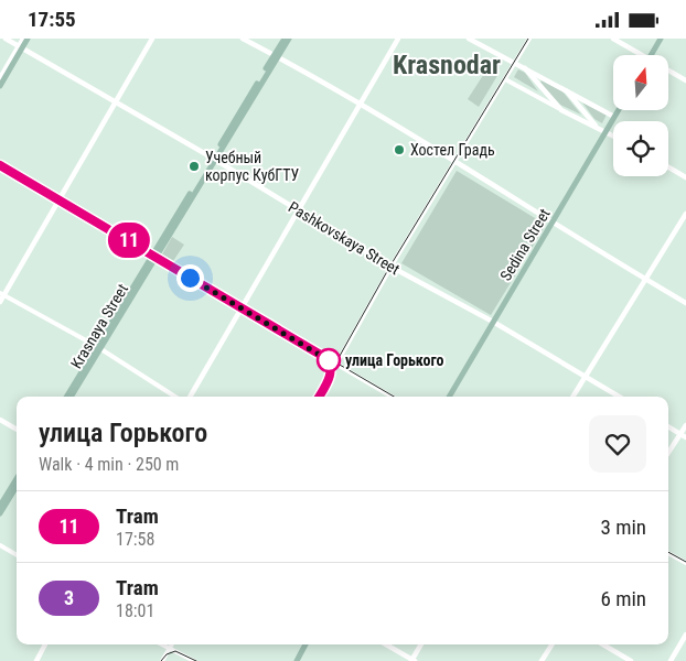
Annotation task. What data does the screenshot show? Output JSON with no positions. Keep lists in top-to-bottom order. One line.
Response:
{"streets":{"main road":["Sedina Street","Krasnaya Street"],"street":["Pashkovskaya Street"]},"crossings":[["Pashkovskaya Street","Sedina Street"],["Pashkovskaya Street","Krasnaya Street"]],"districts":["Krasnodar"],"places":["Хостел Градь","Учебный корпус КубГТУ","улица Горького"],"lines":["tram line 11"],"north":"top","page":{"status":"17:55","on_map":"11","heading":["улица Горького","Walk · 4 min · 250 m"],"list":[{"mark":"11","name":"Tram","note":"17:58","value":"3 min"},{"mark":"3","name":"Tram","note":"18:01","value":"6 min"}]}}
